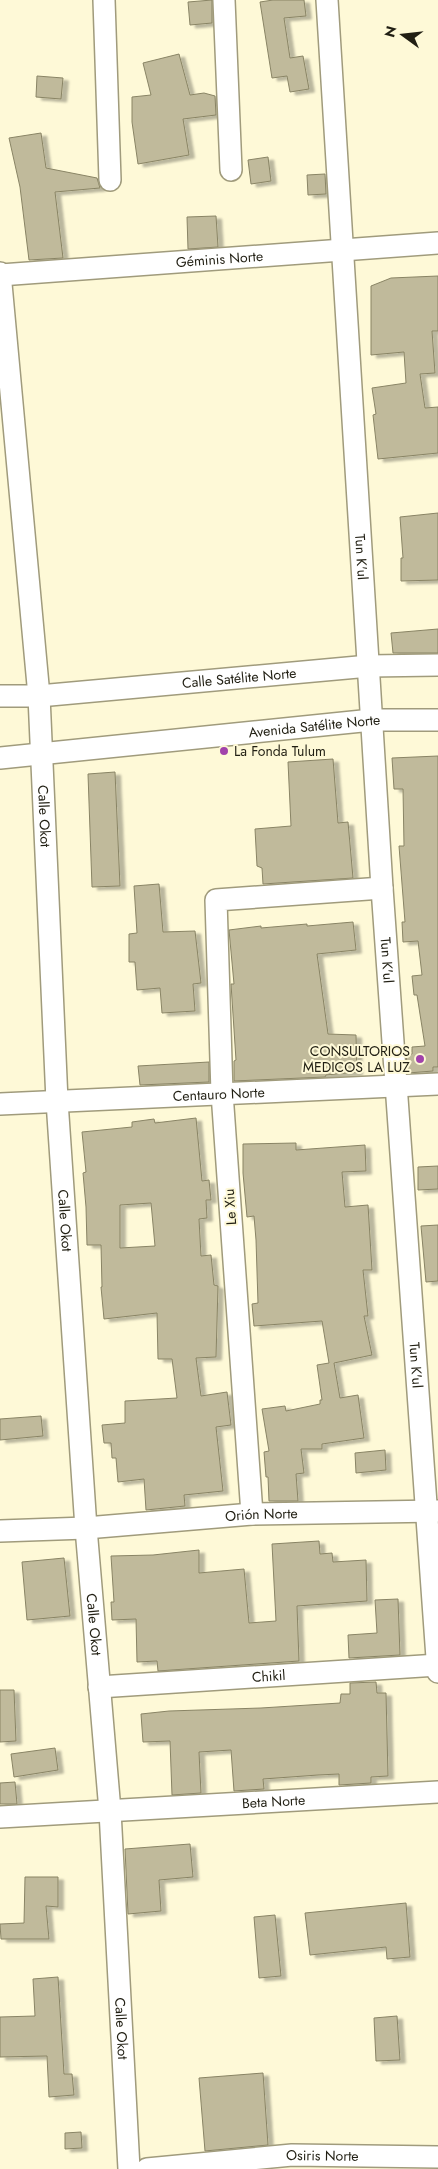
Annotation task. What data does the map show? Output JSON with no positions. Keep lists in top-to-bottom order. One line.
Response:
{"streets":{"street":["Géminis Norte","Tun K'ul","Calle Satélite Norte","Avenida Satélite Norte","Calle Okot","Centauro Norte","Le Xiu","Orión Norte","Chikil","Beta Norte","Osiris Norte"]},"crossings":[["Géminis Norte","Tun K'ul"],["Géminis Norte","Calle Okot"],["Tun K'ul","Calle Satélite Norte"],["Tun K'ul","Avenida Satélite Norte"],["Tun K'ul","Centauro Norte"],["Tun K'ul","Le Xiu"],["Tun K'ul","Orión Norte"],["Tun K'ul","Chikil"],["Calle Satélite Norte","Calle Okot"],["Avenida Satélite Norte","Calle Okot"],["Calle Okot","Centauro Norte"],["Calle Okot","Orión Norte"],["Calle Okot","Chikil"],["Calle Okot","Beta Norte"],["Centauro Norte","Le Xiu"],["Le Xiu","Orión Norte"]],"places":["La Fonda Tulum","CONSULTORIOS MEDICOS LA LUZ"],"north":"left"}
